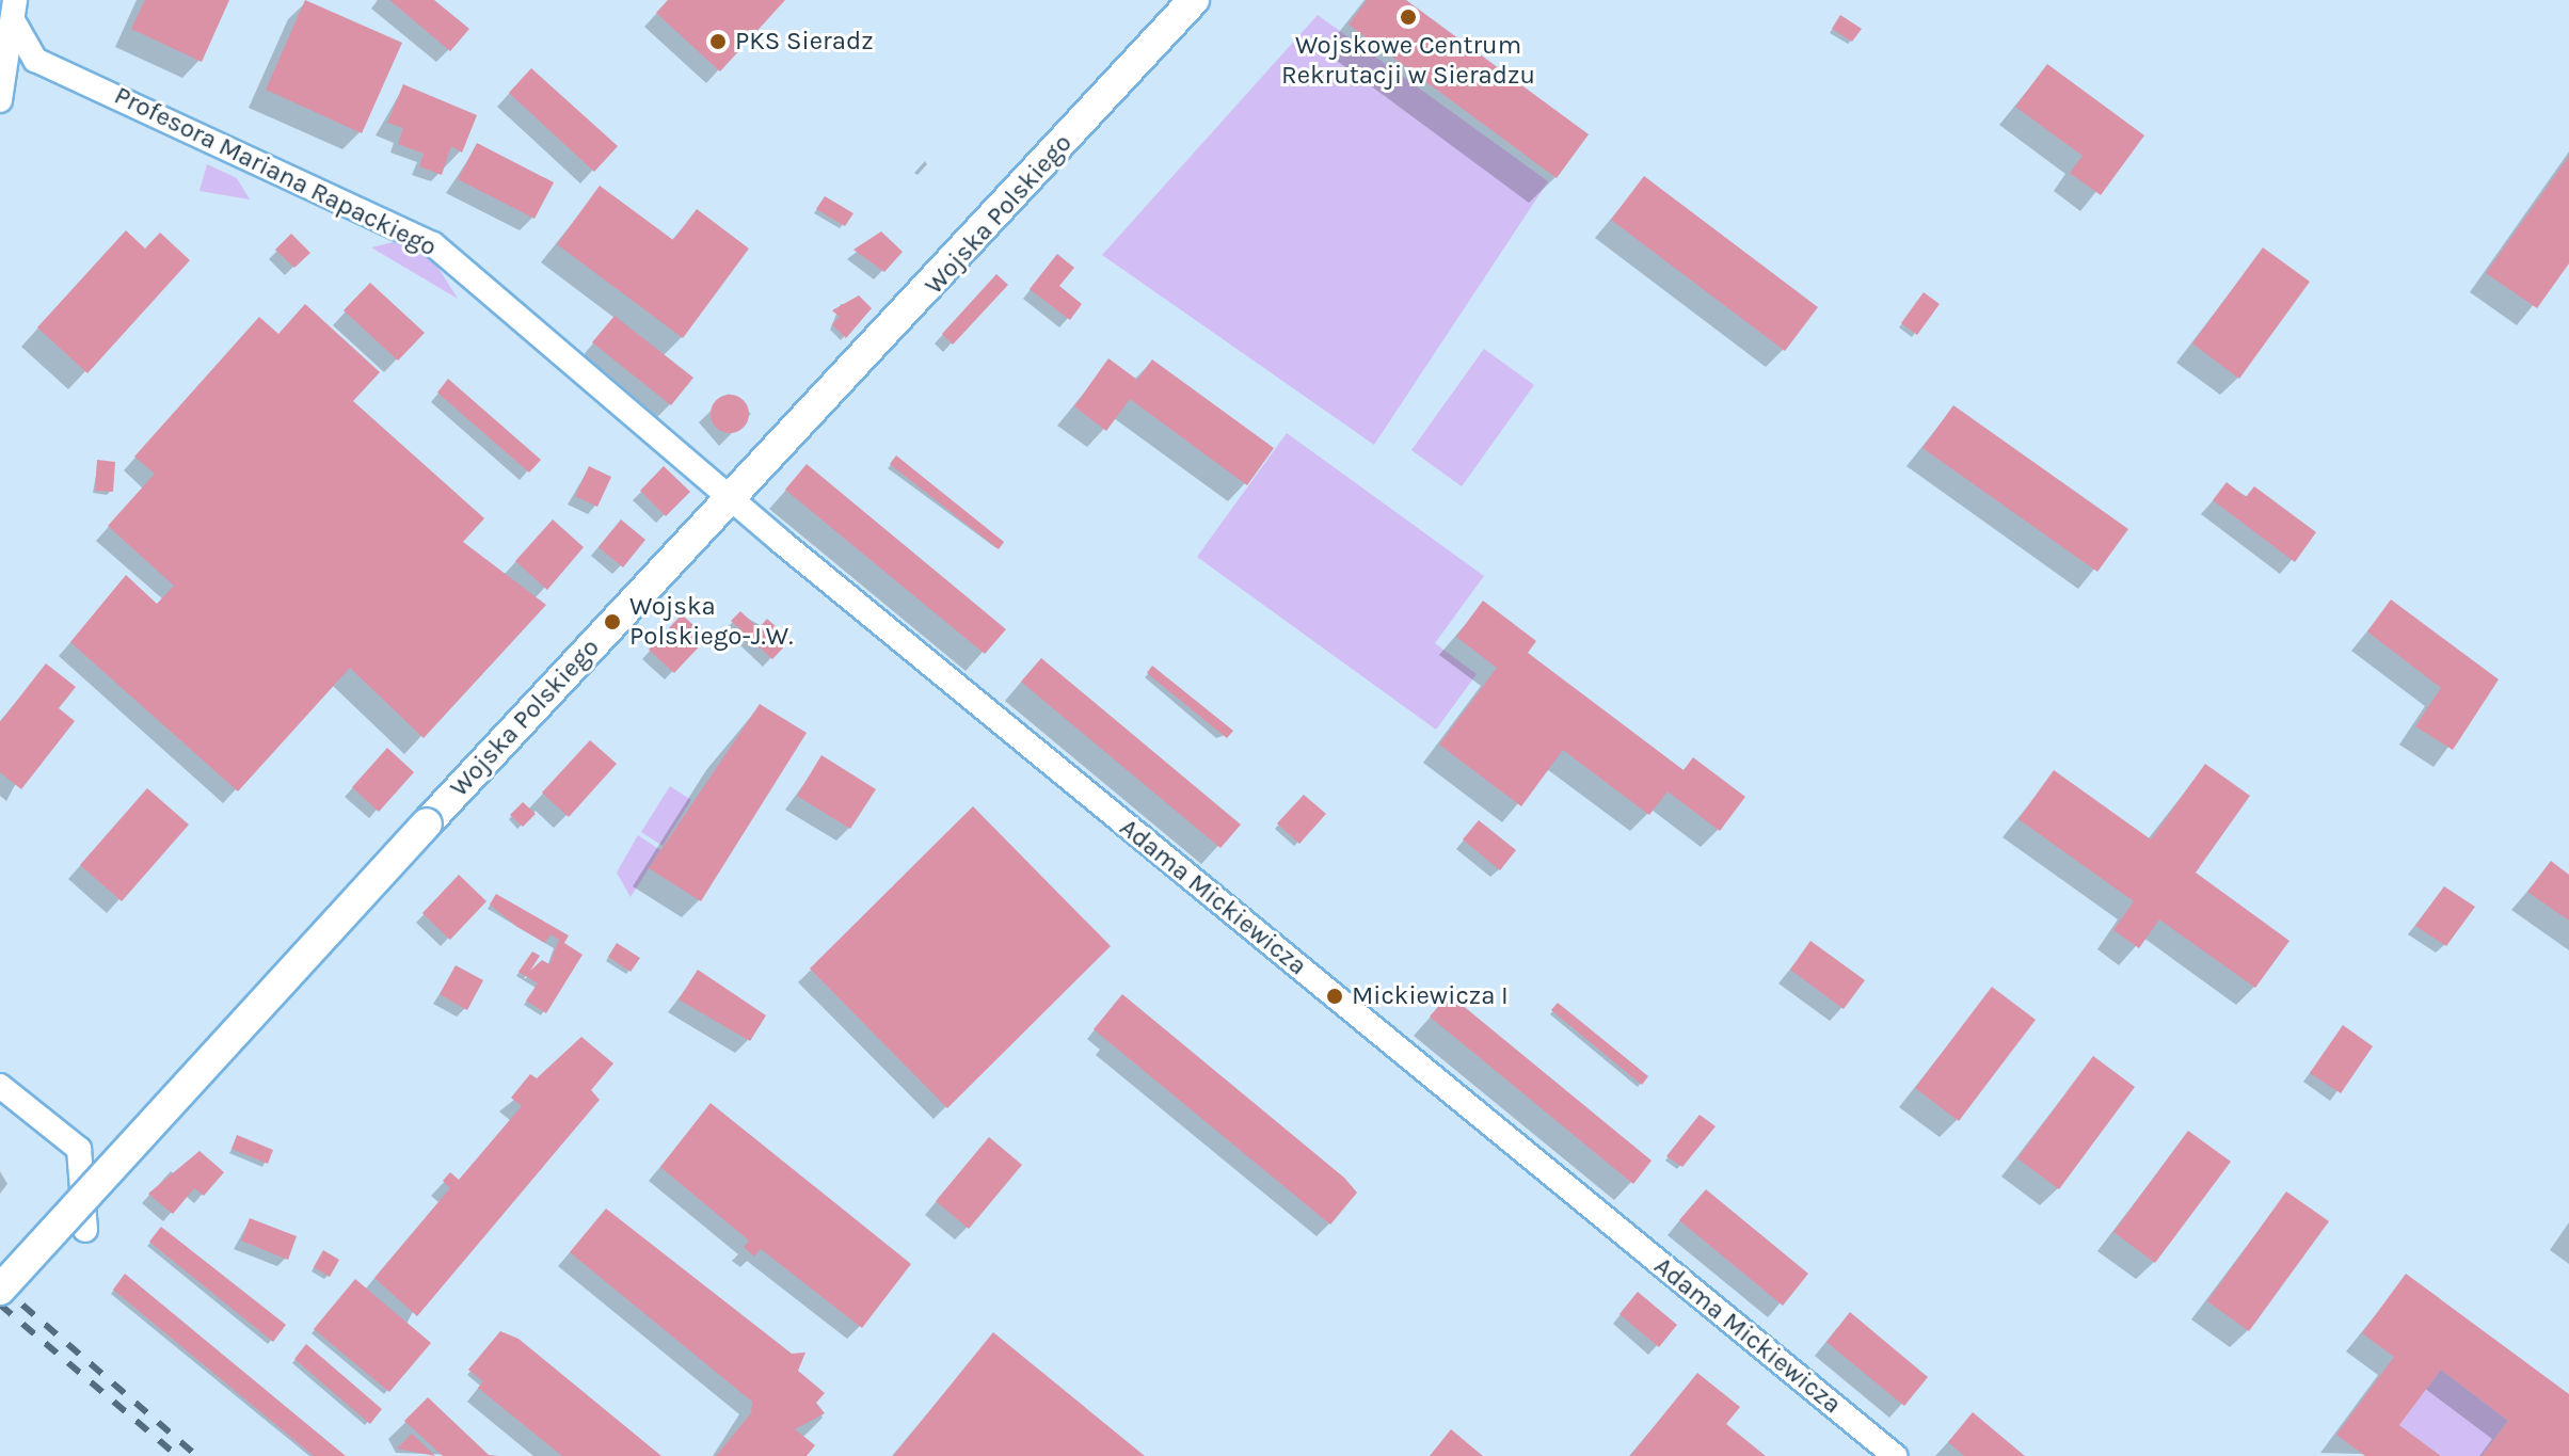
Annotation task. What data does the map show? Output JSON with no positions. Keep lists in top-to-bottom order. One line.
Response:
{"streets":{"main road":["Wojska Polskiego"],"street":["Profesora Mariana Rapackiego","Adama Mickiewicza"]},"crossings":[["Profesora Mariana Rapackiego","Wojska Polskiego"],["Profesora Mariana Rapackiego","Adama Mickiewicza"],["Wojska Polskiego","Adama Mickiewicza"]],"places":["Wojskowe Centrum Rekrutacji w Sieradzu","PKS Sieradz","Wojska Polskiego-J.W.","Mickiewicza I"]}
